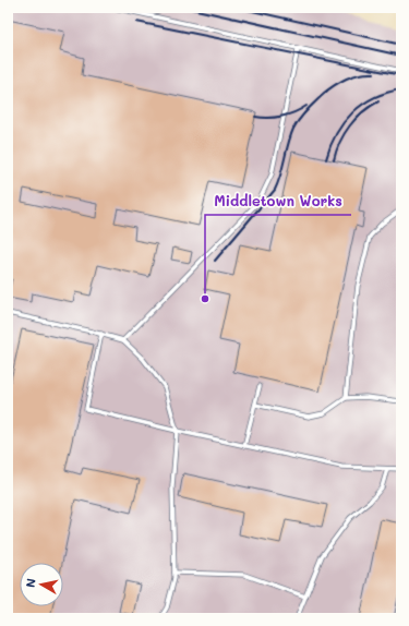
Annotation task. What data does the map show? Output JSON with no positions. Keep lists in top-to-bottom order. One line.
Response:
{"places":["Middletown Works"],"north":"left"}
